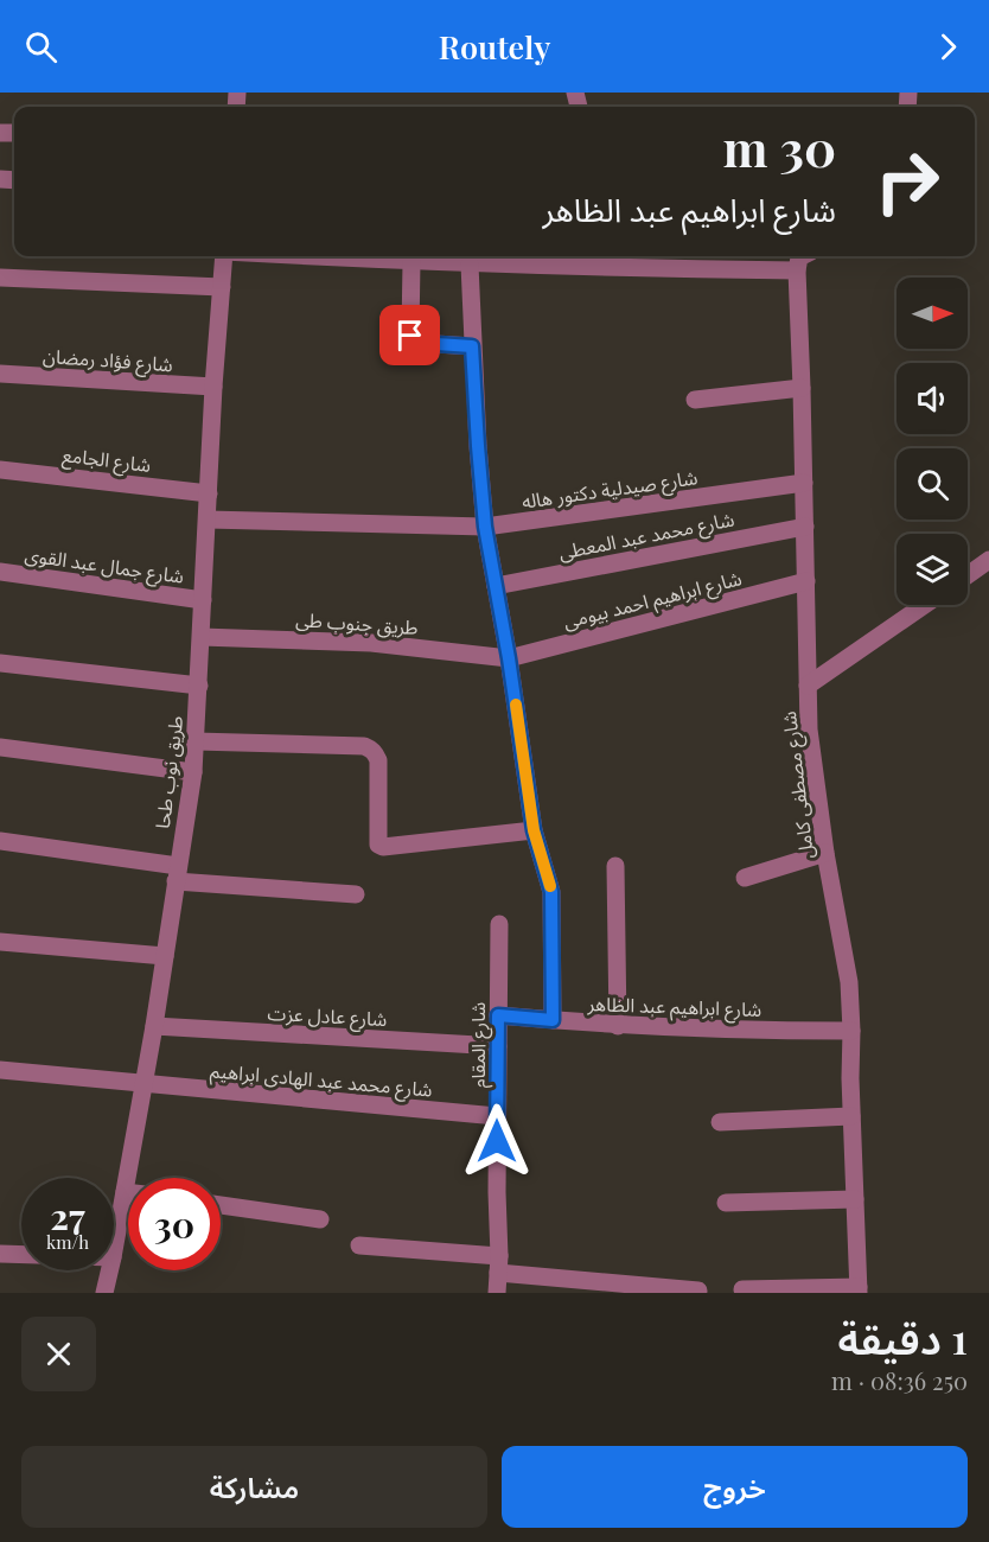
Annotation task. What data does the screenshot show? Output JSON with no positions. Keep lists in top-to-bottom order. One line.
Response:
{"streets":{"street":["شارع فؤاد رمضان","شارع الجامع","شارع صيدلية دكتور هاله","شارع محمد عبد المعطى","شارع جمال عبد القوى","شارع ابراهيم احمد بيومى","طريق جنوب طى","طريق نوب طحا","شارع مصطفى كامل","شارع ابراهيم عبد الظاهر","شارع عادل عزت","شارع المقام","شارع محمد عبد الهادى ابراهيم"]},"crossings":[["شارع فؤاد رمضان","طريق نوب طحا"],["شارع الجامع","طريق نوب طحا"],["شارع صيدلية دكتور هاله","طريق نوب طحا"],["شارع صيدلية دكتور هاله","شارع مصطفى كامل"],["شارع محمد عبد المعطى","شارع مصطفى كامل"],["شارع جمال عبد القوى","طريق نوب طحا"],["شارع ابراهيم احمد بيومى","طريق جنوب طى"],["شارع ابراهيم احمد بيومى","شارع مصطفى كامل"],["طريق جنوب طى","طريق نوب طحا"],["طريق نوب طحا","شارع عادل عزت"],["طريق نوب طحا","شارع محمد عبد الهادى ابراهيم"],["شارع مصطفى كامل","شارع ابراهيم عبد الظاهر"],["شارع ابراهيم عبد الظاهر","شارع المقام"],["شارع عادل عزت","شارع المقام"],["شارع المقام","شارع محمد عبد الهادى ابراهيم"]],"north":"right","page":{"header":"Routely","turn":["30 m","شارع ابراهيم عبد الظاهر"],"speed":"27 km/h","limit":"30","heading":["1 دقيقة","250 m · 08:36"],"buttons":["خروج","مشاركة"]}}
